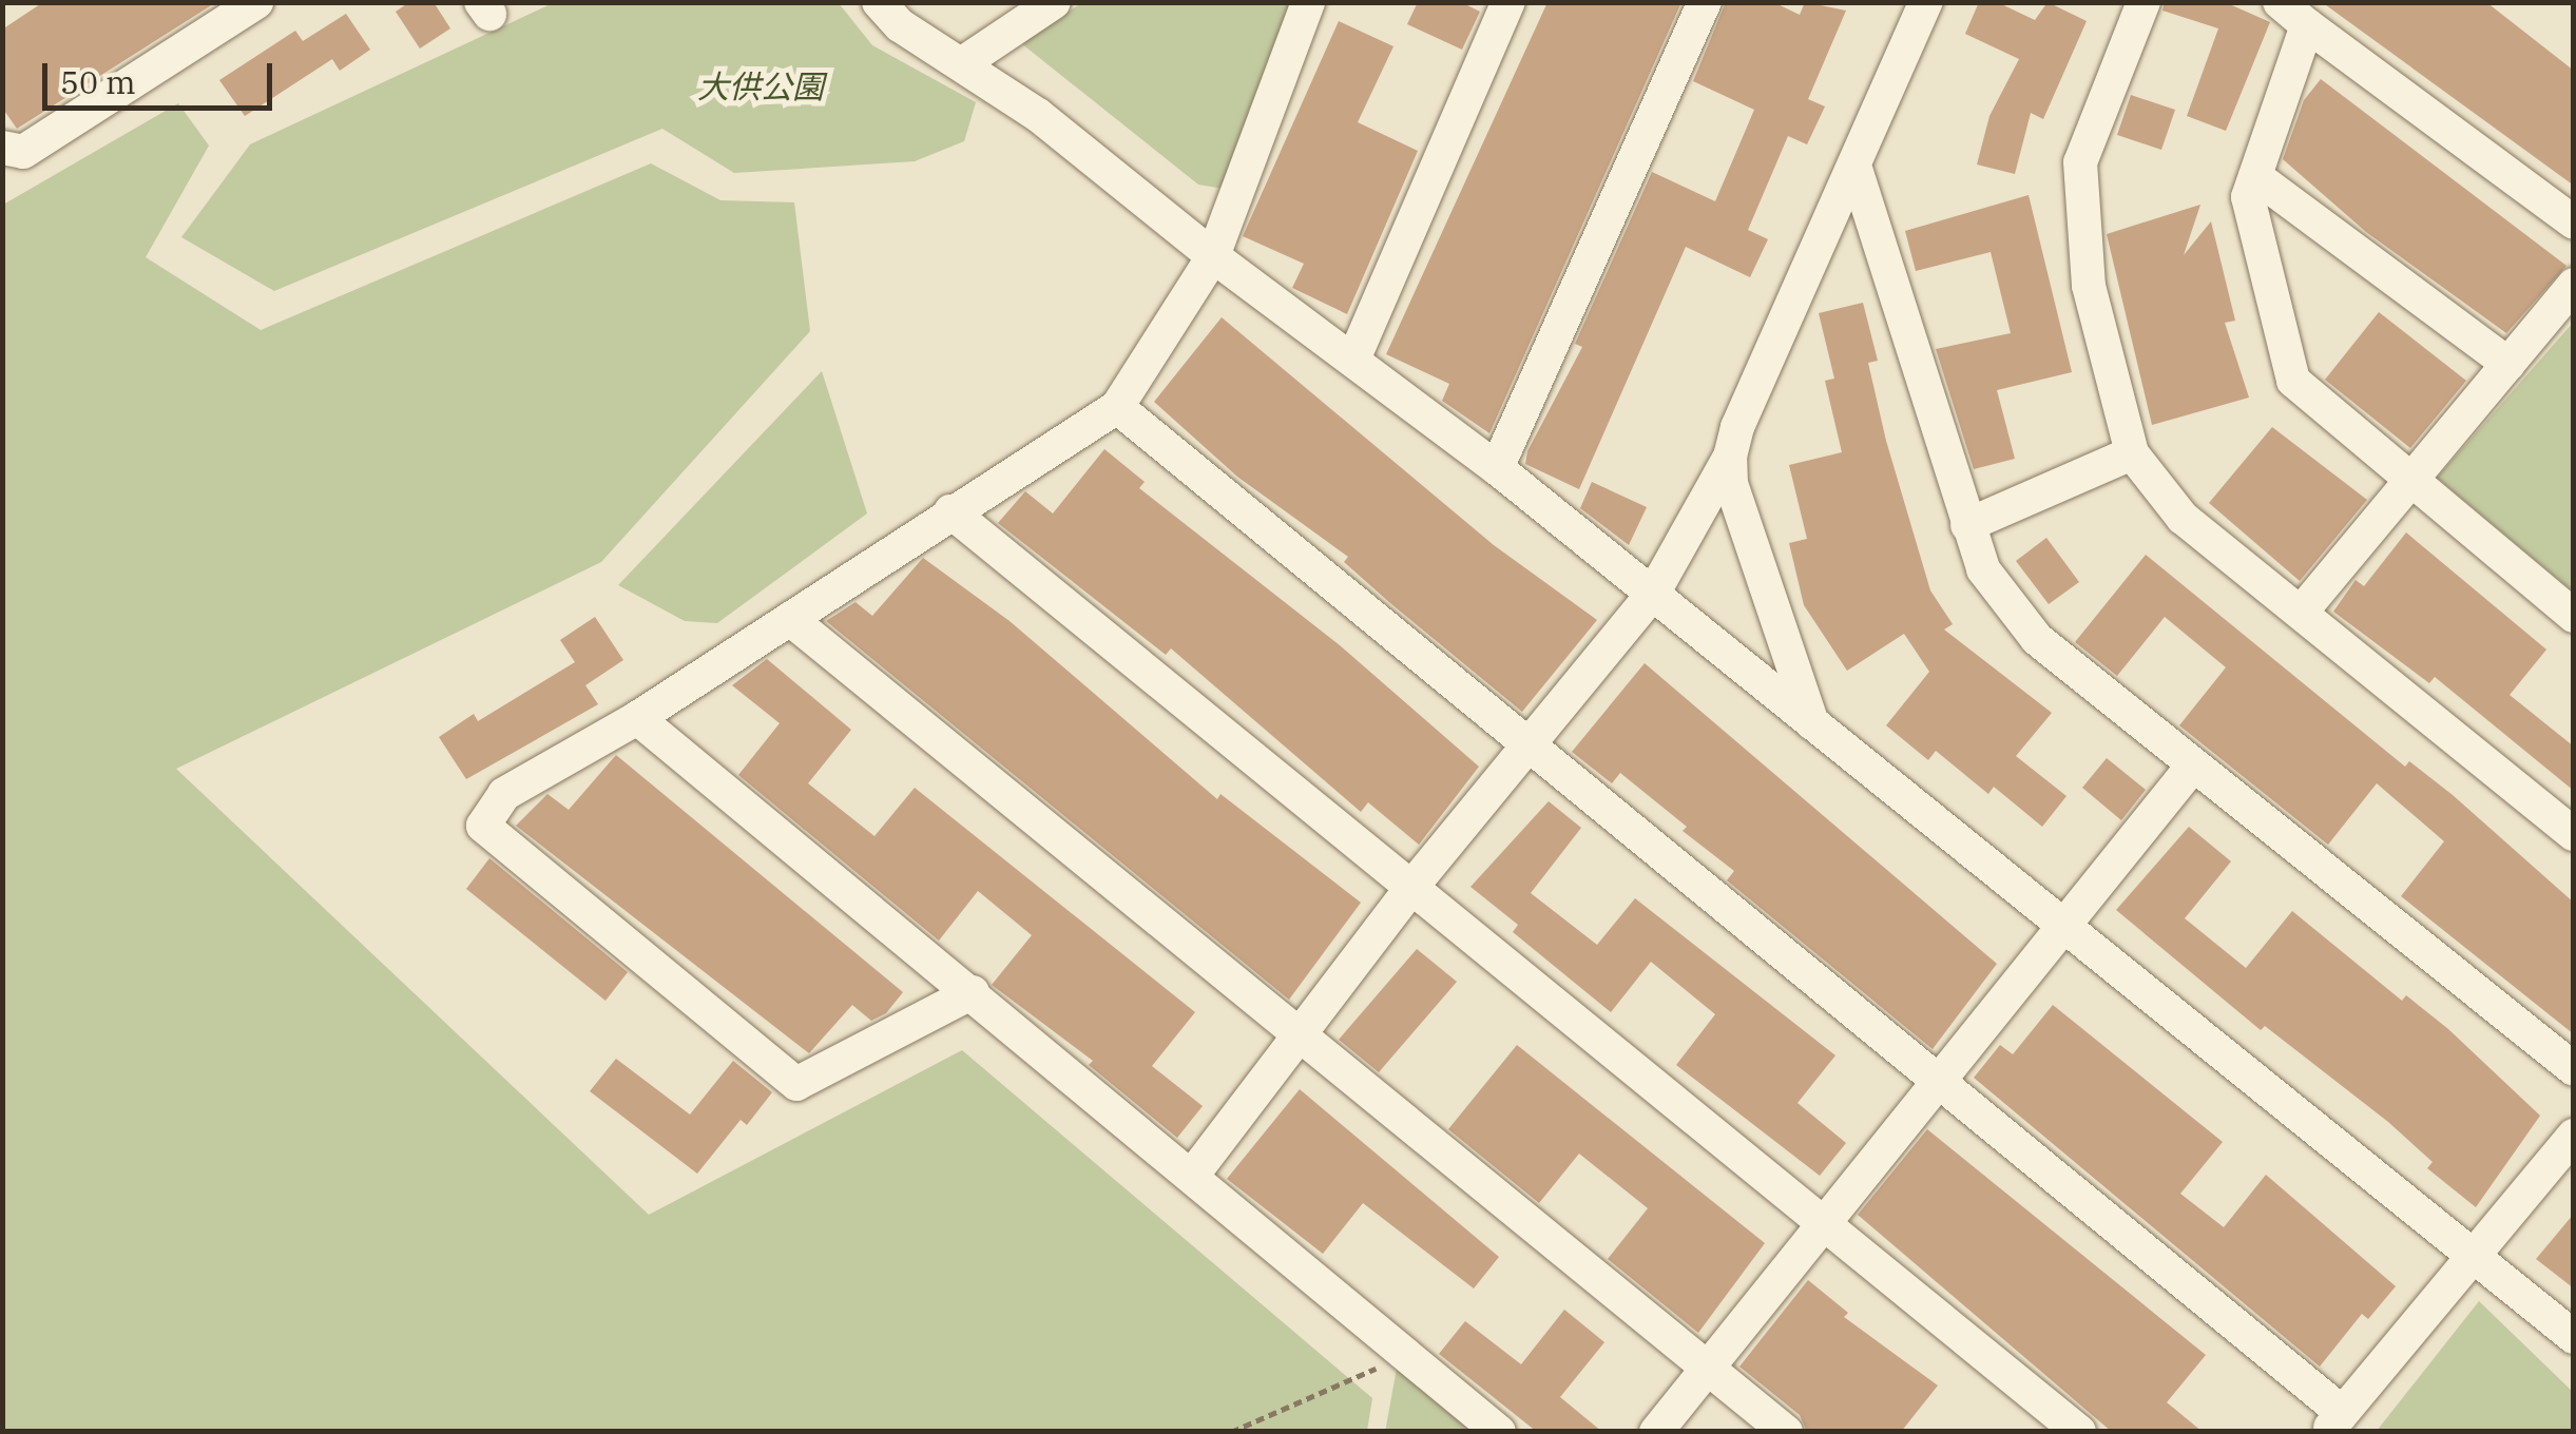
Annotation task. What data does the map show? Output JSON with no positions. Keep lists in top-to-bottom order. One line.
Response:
{"parks":["大供公園"],"scale_bar":"50 m"}
